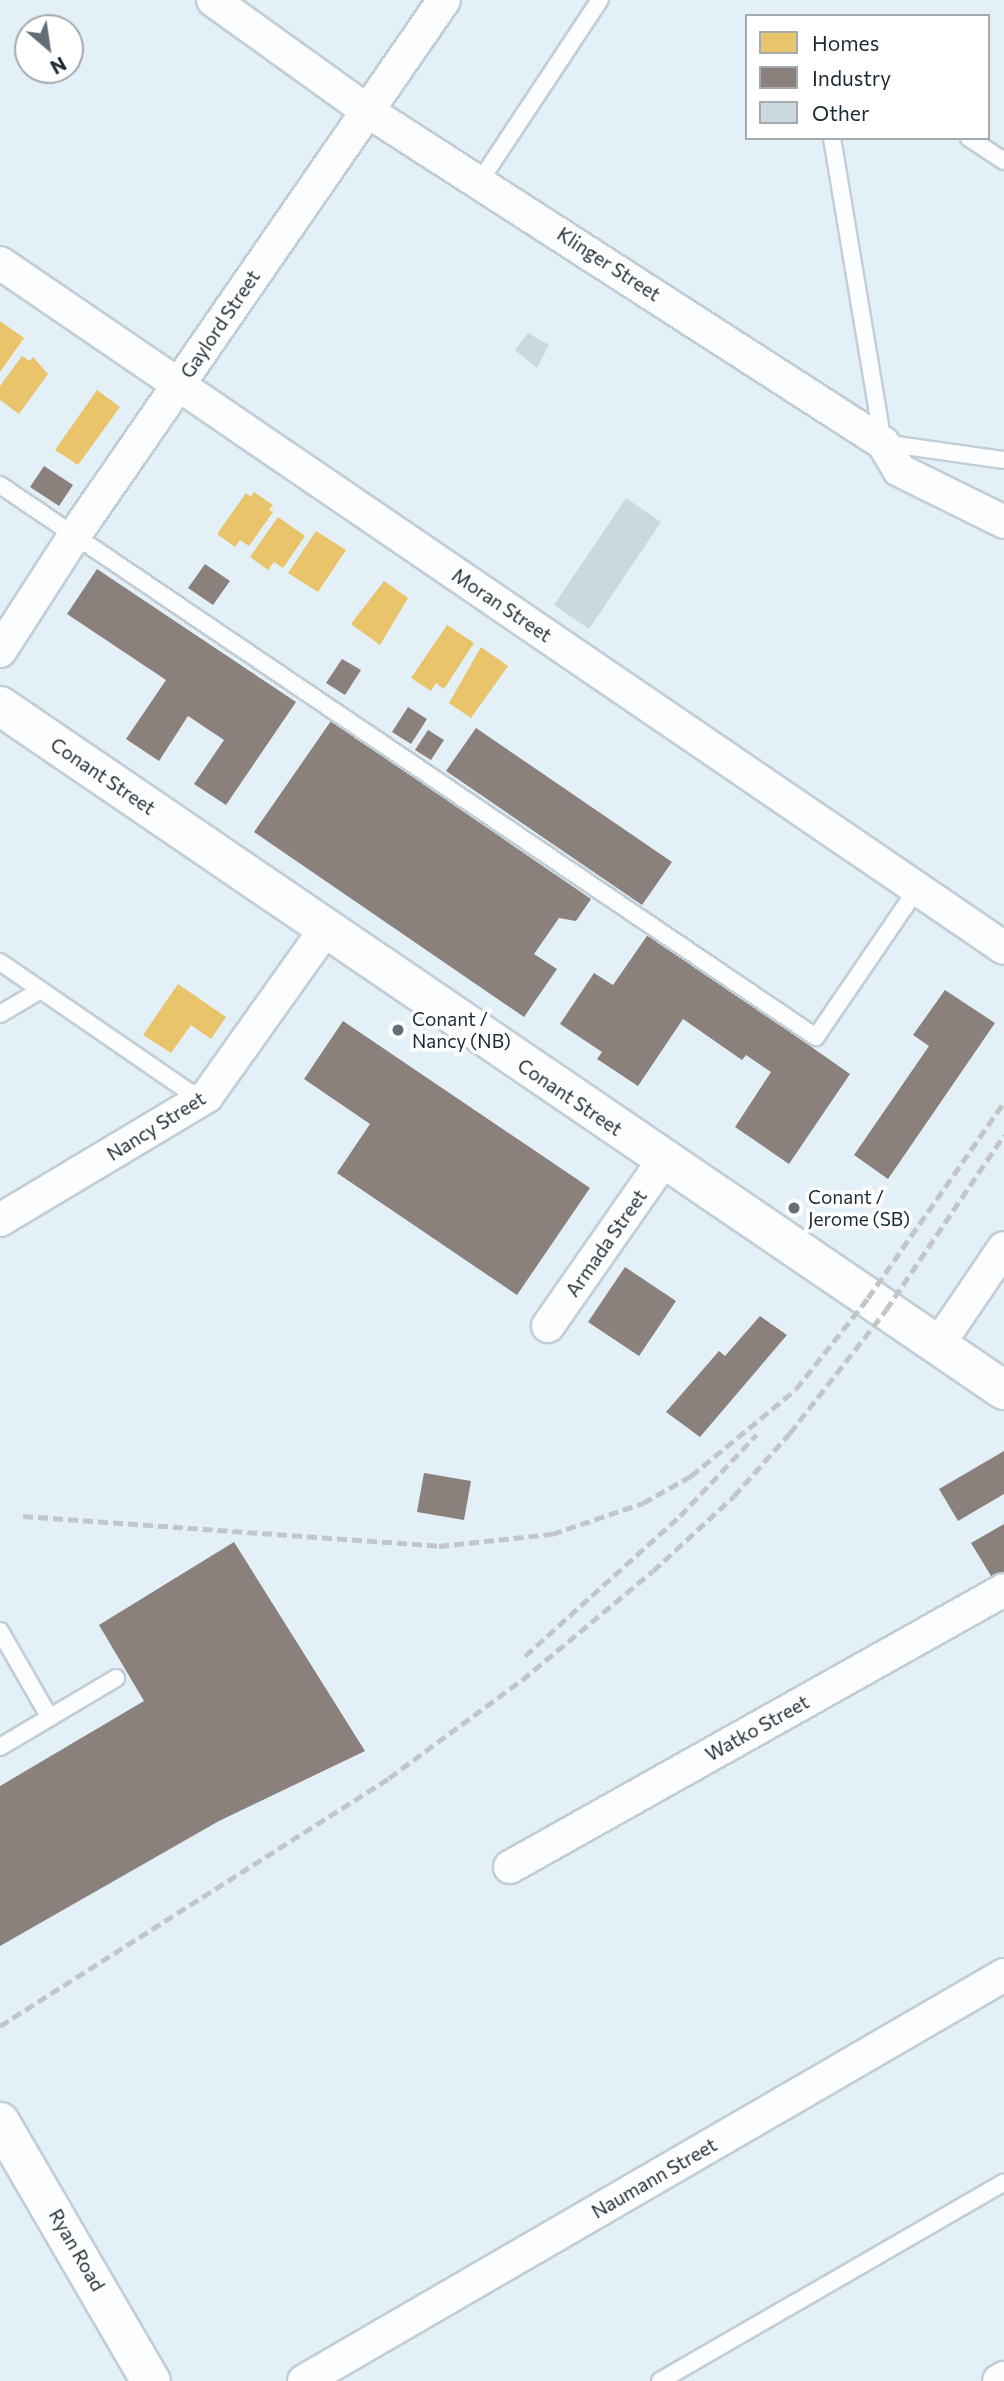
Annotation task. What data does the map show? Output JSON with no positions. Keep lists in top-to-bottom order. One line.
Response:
{"streets":{"main road":["Conant Street","Ryan Road"],"street":["Klinger Street","Gaylord Street","Moran Street","Nancy Street","Armada Street","Watko Street","Naumann Street"]},"crossings":[["Klinger Street","Gaylord Street"],["Gaylord Street","Moran Street"],["Conant Street","Nancy Street"],["Conant Street","Armada Street"]],"places":["Conant / Nancy (NB)","Conant / Jerome (SB)"],"legend":["Homes","Industry","Other"],"north":"bottom right"}
